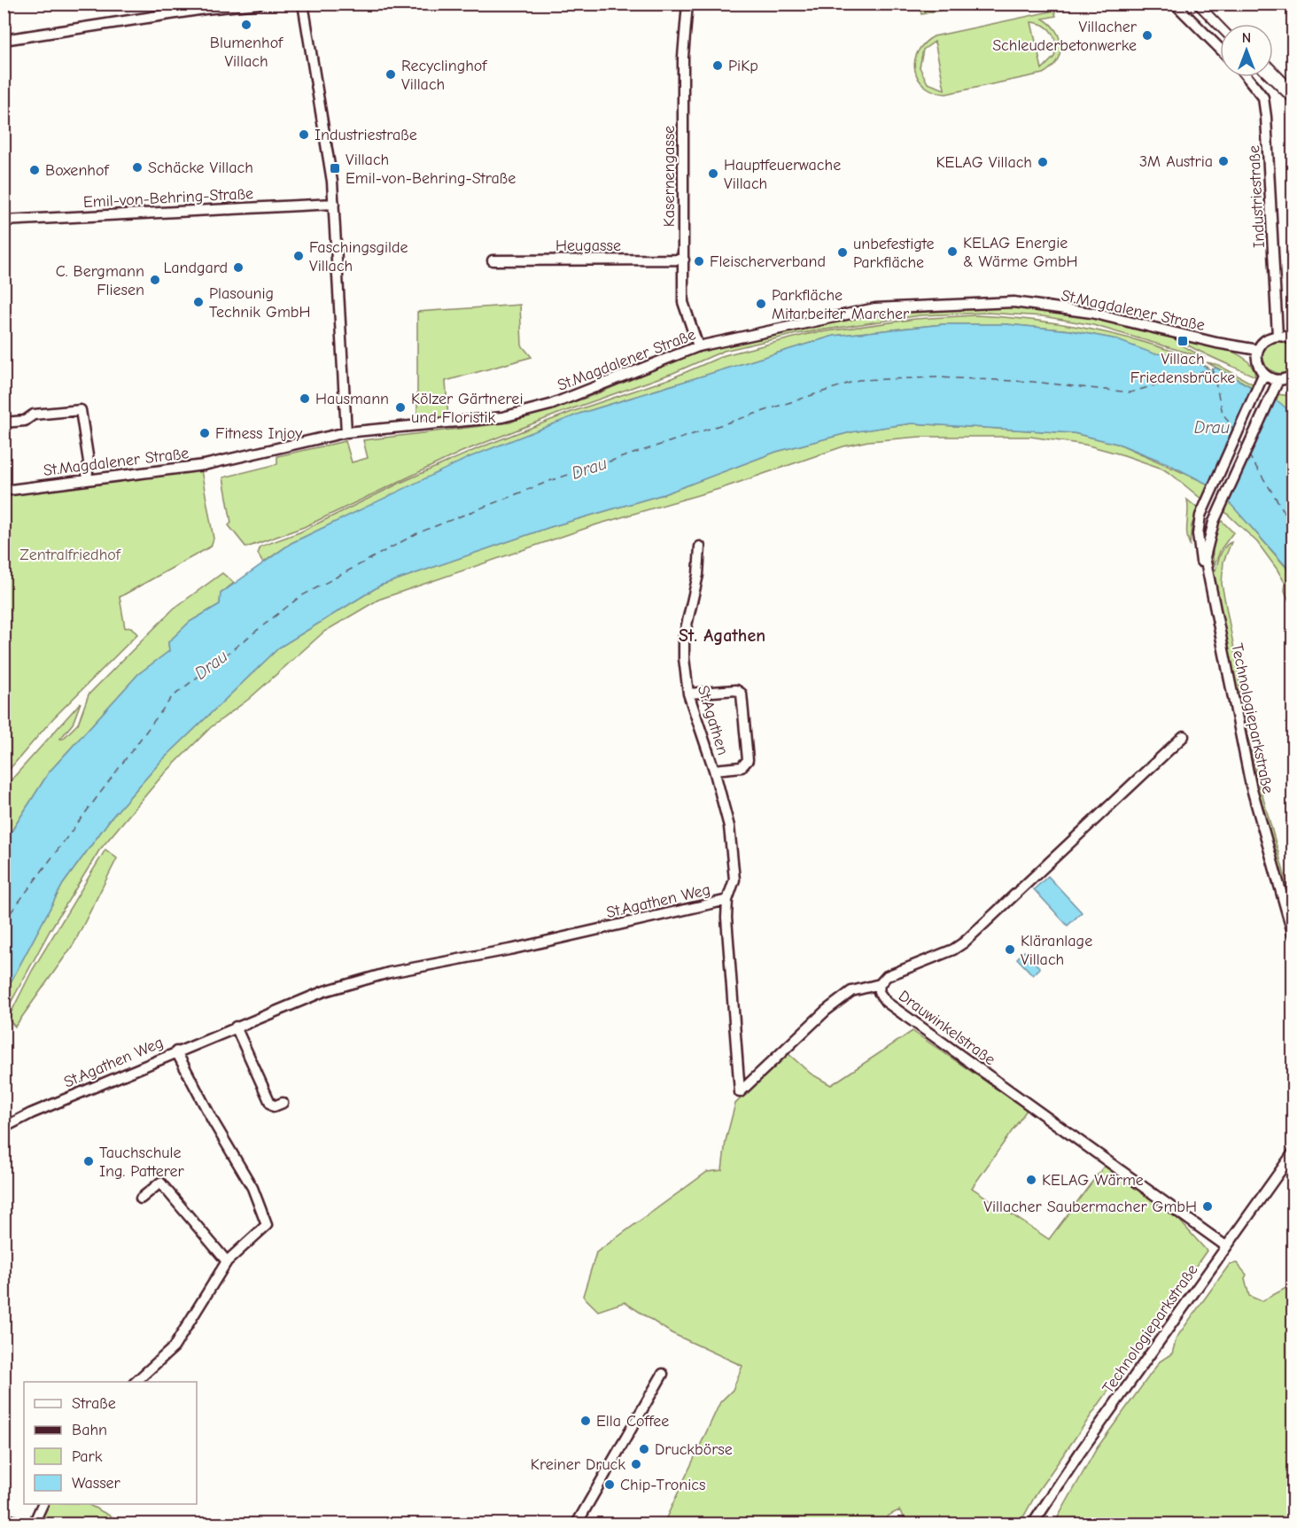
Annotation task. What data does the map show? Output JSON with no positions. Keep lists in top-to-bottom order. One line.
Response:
{"streets":{"street":["Kasernengasse","Industriestraße","Emil-von-Behring-Straße","Heugasse","St.Magdalener Straße","Technologieparkstraße","St.Agathen","St.Agathen Weg","Drauwinkelstraße"]},"crossings":[["Kasernengasse","Heugasse"],["Kasernengasse","St.Magdalener Straße"],["Technologieparkstraße","Drauwinkelstraße"],["St.Agathen","St.Agathen Weg"],["St.Agathen Weg","Drauwinkelstraße"]],"districts":["St. Agathen"],"water":["Drau"],"parks":["Zentralfriedhof"],"places":{"other":["Blumenhof Villach","Villacher Schleuderbetonwerke","PiKp","Recyclinghof Villach","Industriestraße","3M Austria","KELAG Villach","Schäcke Villach","Boxenhof","Hauptfeuerwache Villach","KELAG Energie & Wärme GmbH","unbefestigte Parkfläche","Faschingsgilde Villach","Fleischerverband","Landgard","C. Bergmann Fliesen","Plasounig Technik GmbH","Parkfläche Mitarbeiter Marcher","Hausmann","Kölzer Gärtnerei und Floristik","Fitness Injoy","Kläranlage Villach","Tauchschule Ing. Patterer","KELAG Wärme","Villacher Saubermacher GmbH","Ella Coffee","Druckbörse","Kreiner Druck","Chip-Tronics"],"transit":["Villach Emil-von-Behring-Straße","Villach Friedensbrücke"]},"legend":["Straße","Bahn","Park","Wasser"],"north":"top"}
